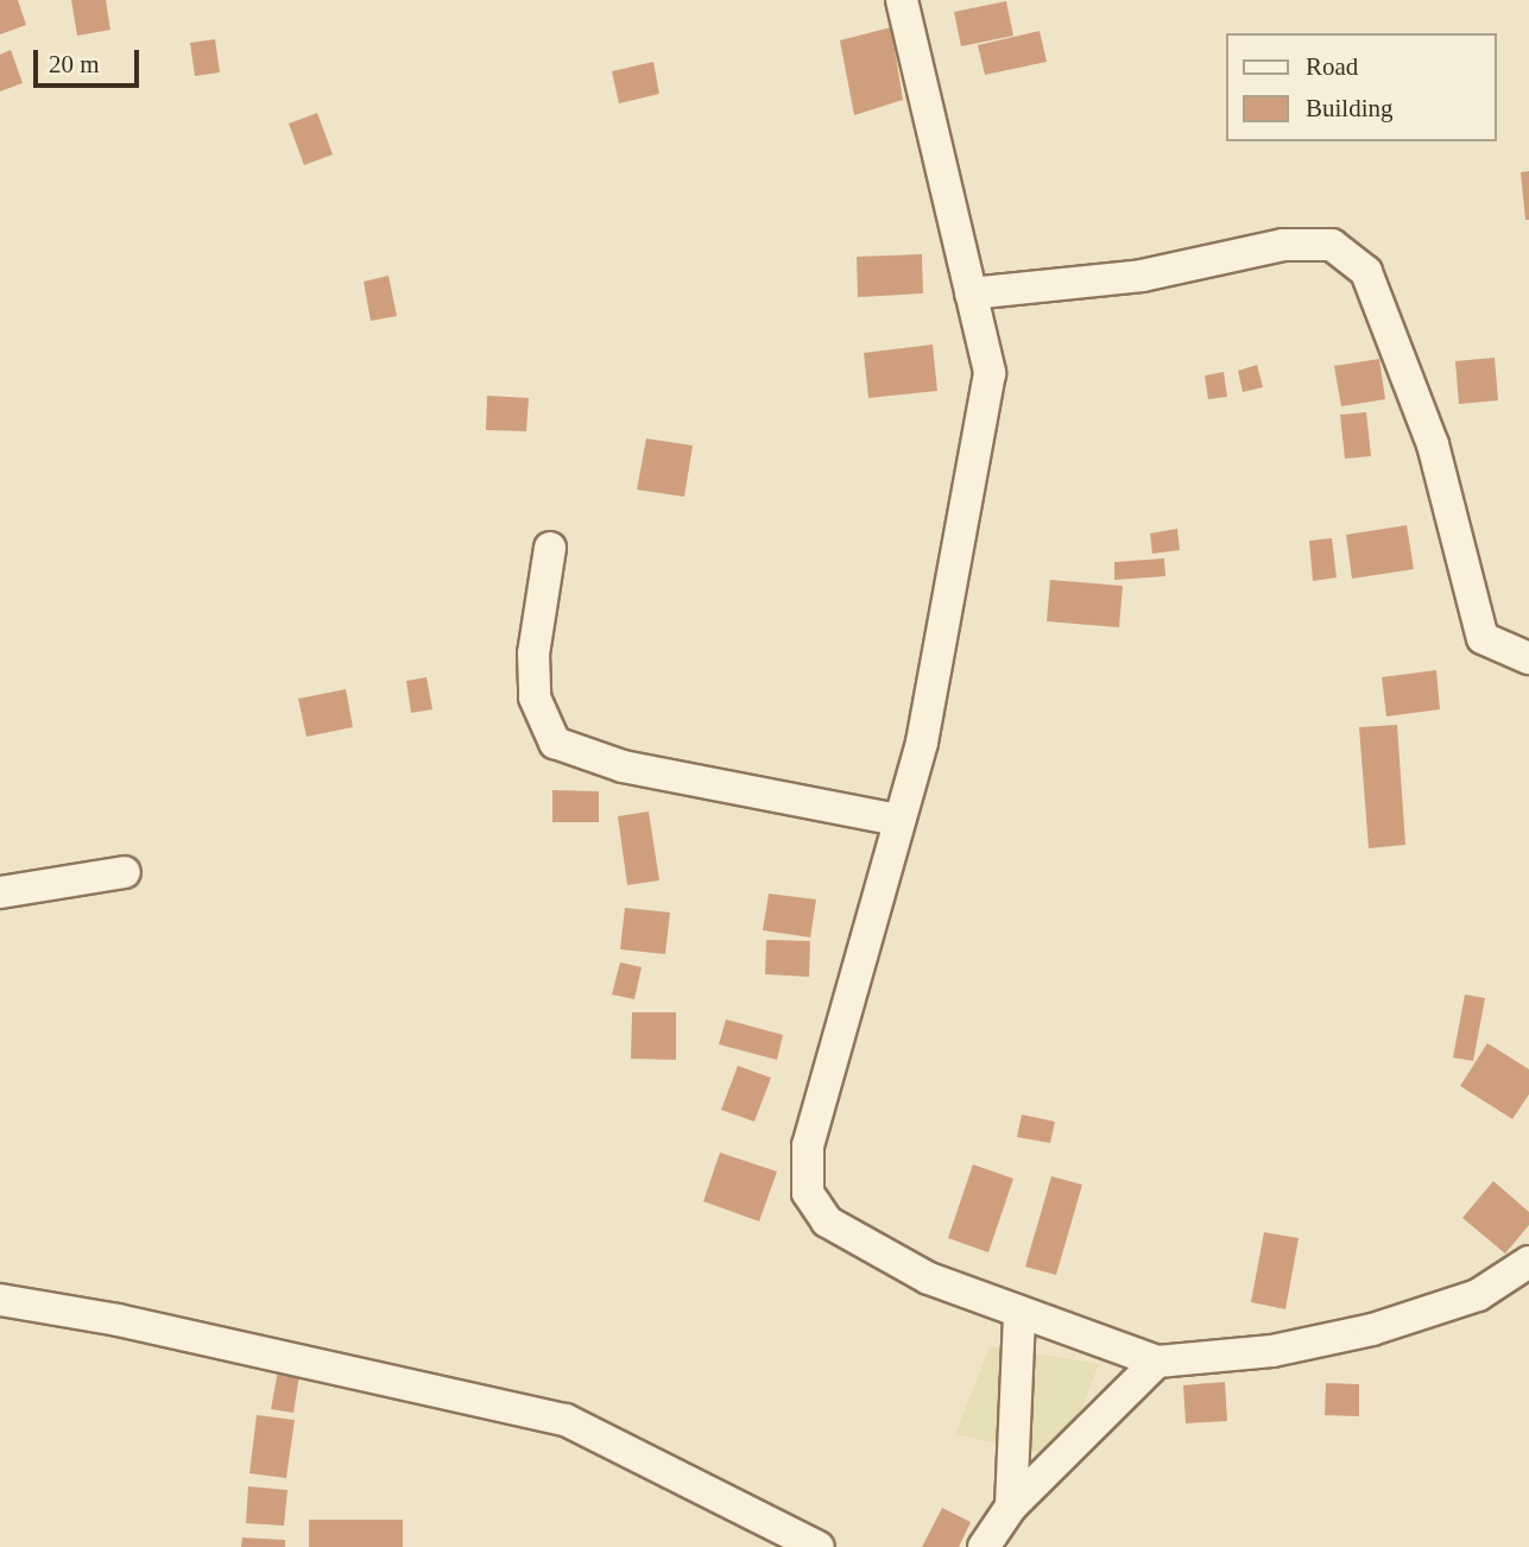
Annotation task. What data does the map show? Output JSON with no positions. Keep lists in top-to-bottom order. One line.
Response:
{"legend":["Road","Building"],"scale_bar":"20 m"}
